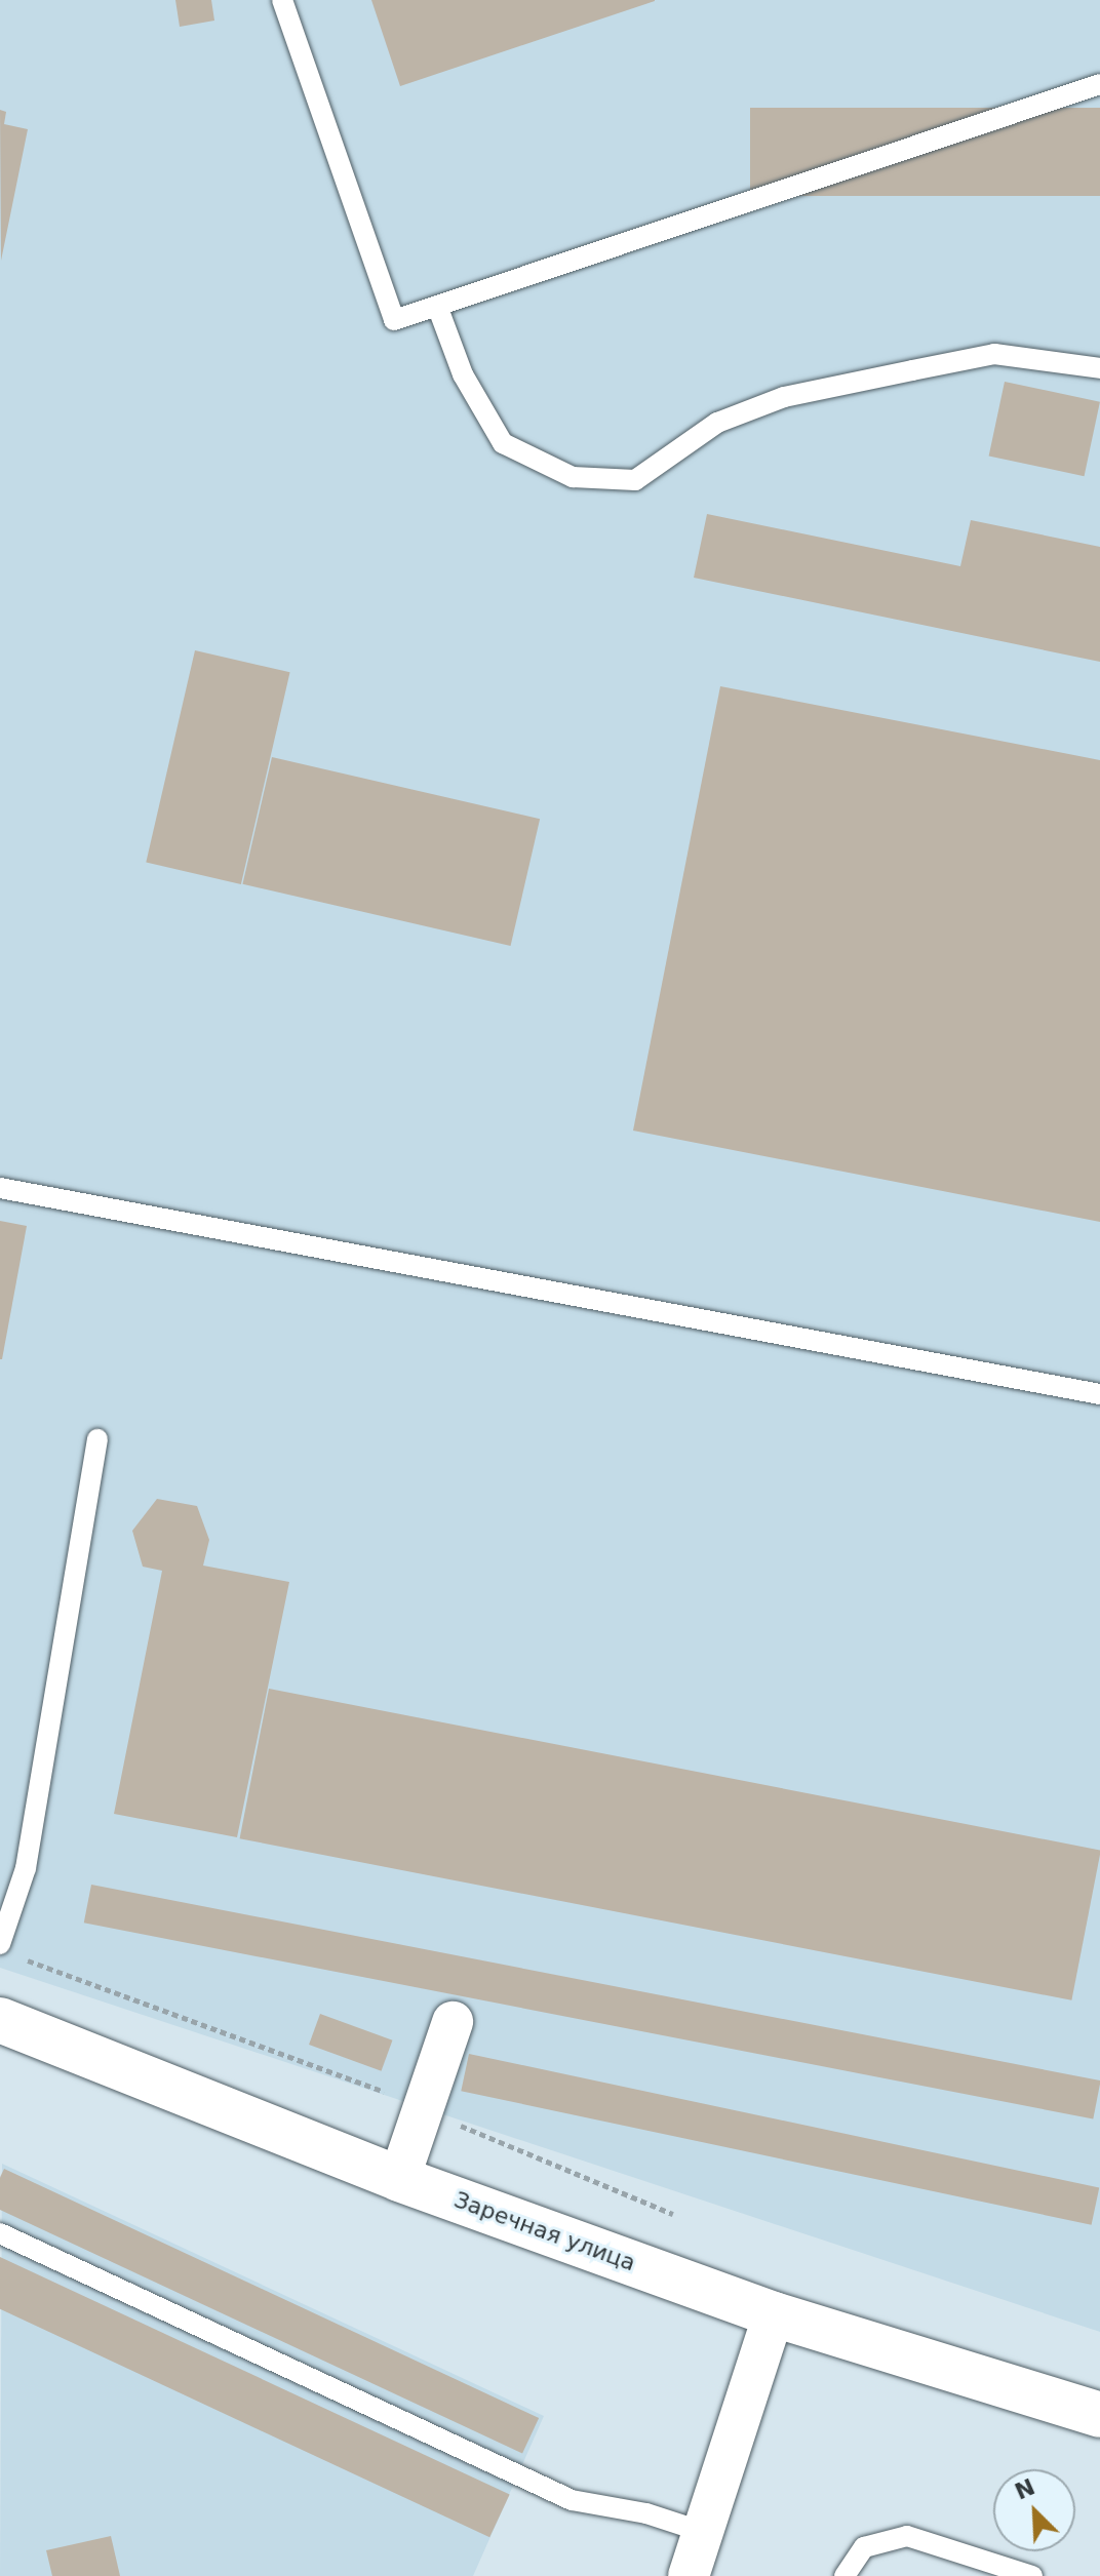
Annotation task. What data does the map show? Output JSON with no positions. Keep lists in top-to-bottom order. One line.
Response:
{"streets":{"street":["Заречная улица"]},"north":"top left"}
